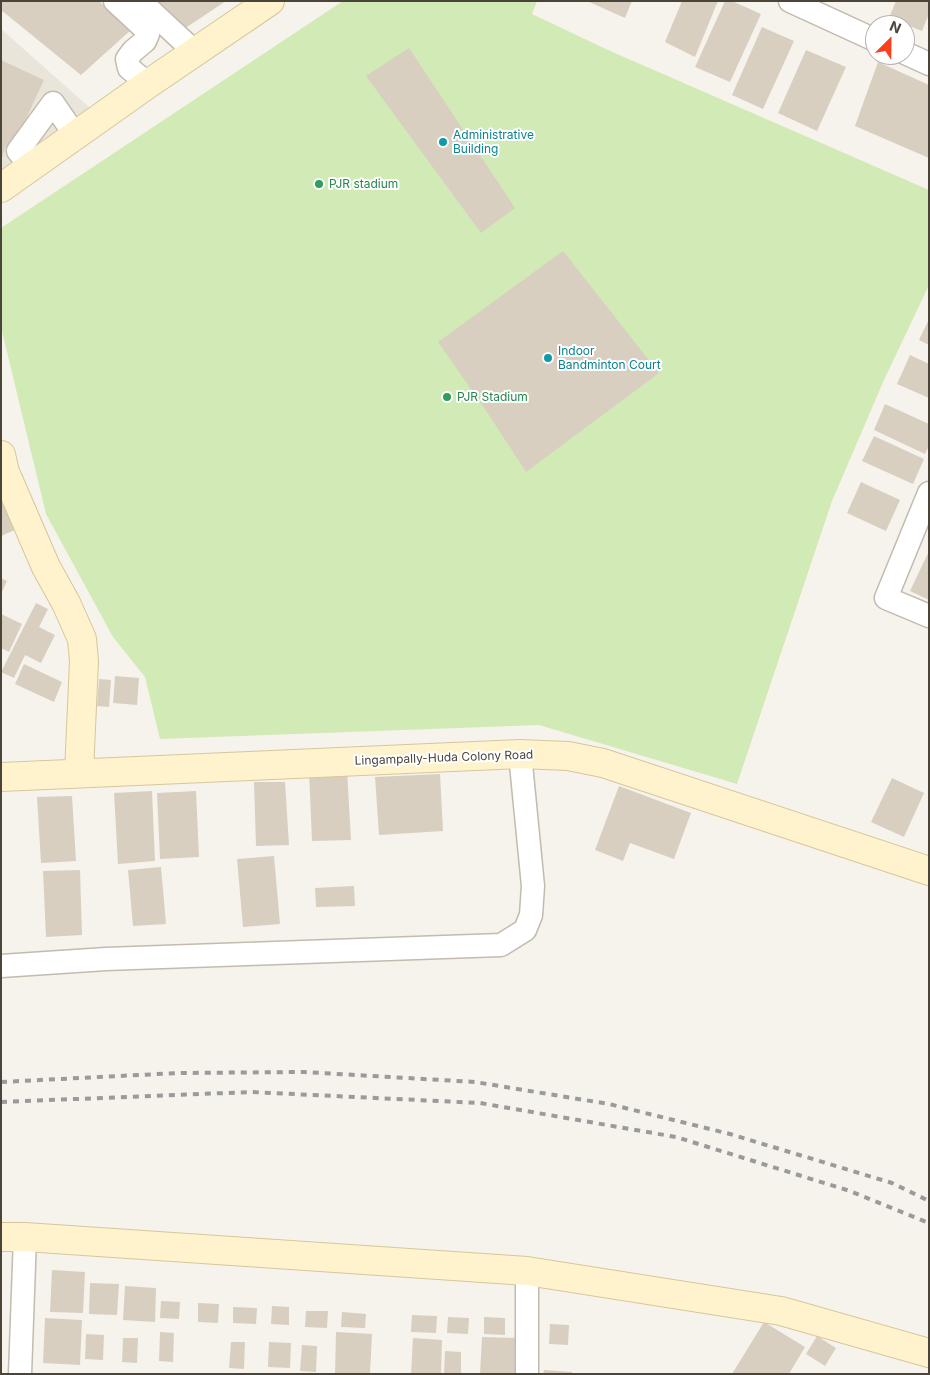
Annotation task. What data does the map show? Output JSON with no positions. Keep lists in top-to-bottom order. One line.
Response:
{"streets":{"street":["Lingampally-Huda Colony Road"]},"places":["Administrative Building","PJR stadium","Indoor Bandminton Court","PJR Stadium"],"north":"top right"}
